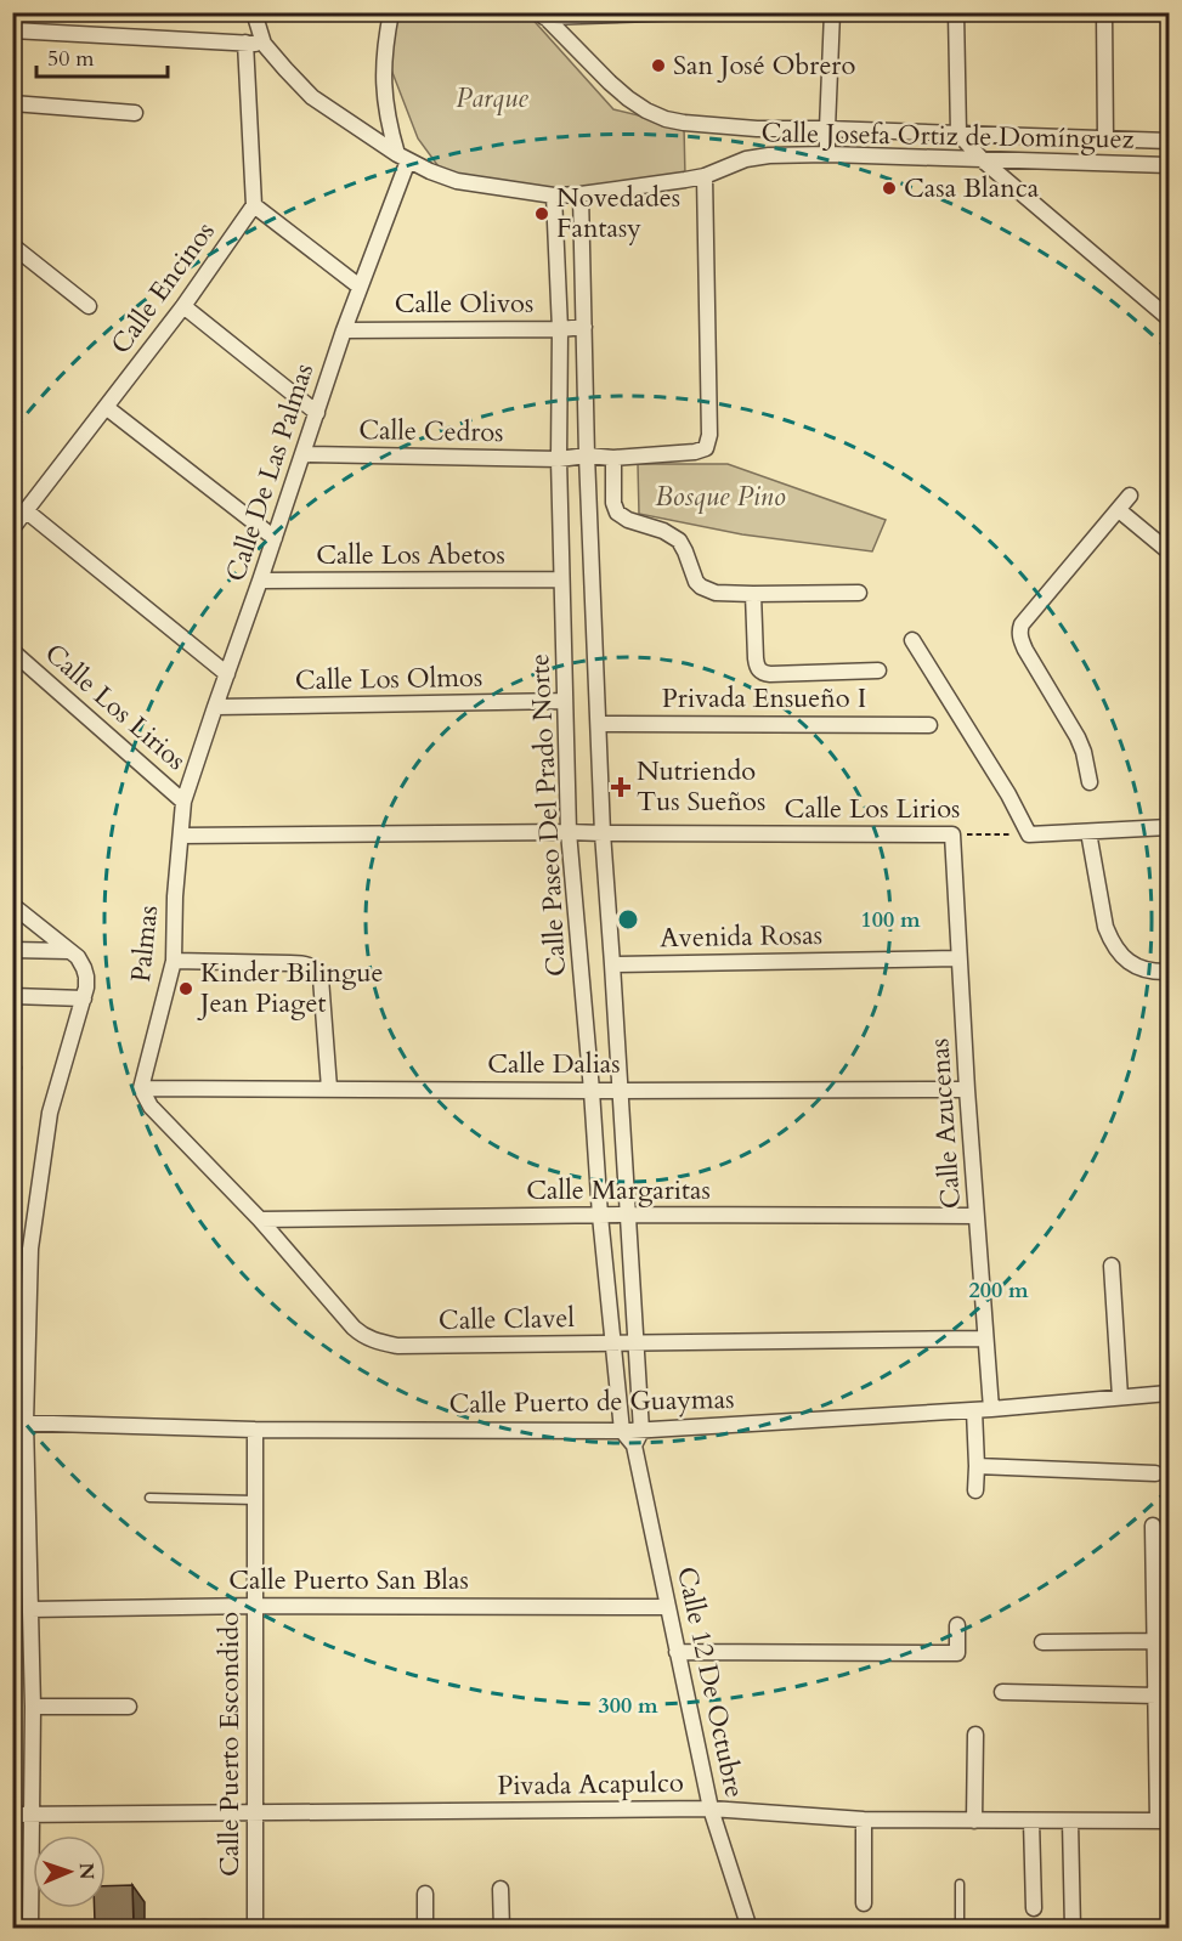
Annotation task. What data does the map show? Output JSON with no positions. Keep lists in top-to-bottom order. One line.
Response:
{"streets":{"street":["Calle Josefa Ortiz de Domínguez","Calle Encinos","Calle Olivos","Calle Cedros","Calle De Las Palmas","Calle Los Abetos","Calle Los Olmos","Privada Ensueño I","Calle Los Lirios","Calle Paseo Del Prado Norte","Avenida Rosas","Palmas","Calle Dalias","Calle Azucenas","Calle Margaritas","Calle Clavel","Calle Puerto de Guaymas","Calle Puerto San Blas","Calle 12 De Octubre","Calle Puerto Escondido","Pivada Acapulco"]},"crossings":[["Calle Josefa Ortiz de Domínguez","Calle Cedros"],["Calle Josefa Ortiz de Domínguez","Calle De Las Palmas"],["Calle Josefa Ortiz de Domínguez","Calle Paseo Del Prado Norte"],["Calle Encinos","Calle Olivos"],["Calle Olivos","Calle De Las Palmas"],["Calle Olivos","Calle Paseo Del Prado Norte"],["Calle Cedros","Calle De Las Palmas"],["Calle Cedros","Calle Paseo Del Prado Norte"],["Calle De Las Palmas","Calle Los Abetos"],["Calle De Las Palmas","Calle Los Olmos"],["Calle De Las Palmas","Calle Los Lirios"],["Calle De Las Palmas","Palmas"],["Calle Los Abetos","Calle Paseo Del Prado Norte"],["Calle Los Olmos","Calle Paseo Del Prado Norte"],["Privada Ensueño I","Calle Paseo Del Prado Norte"],["Calle Los Lirios","Calle Paseo Del Prado Norte"],["Calle Los Lirios","Palmas"],["Calle Los Lirios","Calle Azucenas"],["Calle Paseo Del Prado Norte","Avenida Rosas"],["Calle Paseo Del Prado Norte","Calle Dalias"],["Calle Paseo Del Prado Norte","Calle Margaritas"],["Calle Paseo Del Prado Norte","Calle Clavel"],["Calle Paseo Del Prado Norte","Calle Puerto de Guaymas"],["Calle Paseo Del Prado Norte","Calle 12 De Octubre"],["Avenida Rosas","Calle Azucenas"],["Palmas","Calle Dalias"],["Palmas","Calle Clavel"],["Calle Dalias","Calle Azucenas"],["Calle Dalias","Calle Clavel"],["Calle Azucenas","Calle Margaritas"],["Calle Azucenas","Calle Clavel"],["Calle Azucenas","Calle Puerto de Guaymas"],["Calle Margaritas","Calle Clavel"],["Calle Puerto de Guaymas","Calle 12 De Octubre"],["Calle Puerto de Guaymas","Calle Puerto Escondido"],["Calle Puerto San Blas","Calle 12 De Octubre"],["Calle Puerto San Blas","Calle Puerto Escondido"],["Calle 12 De Octubre","Pivada Acapulco"],["Calle Puerto Escondido","Pivada Acapulco"]],"parks":["Parque","Bosque Pino"],"places":{"other":["San José Obrero","Casa Blanca","Novedades Fantasy","Kinder Bilingue Jean Piaget"],"health":["Nutriendo Tus Sueños"]},"scale_bar":"50 m","north":"right","rings":["100 m","200 m","300 m"]}
